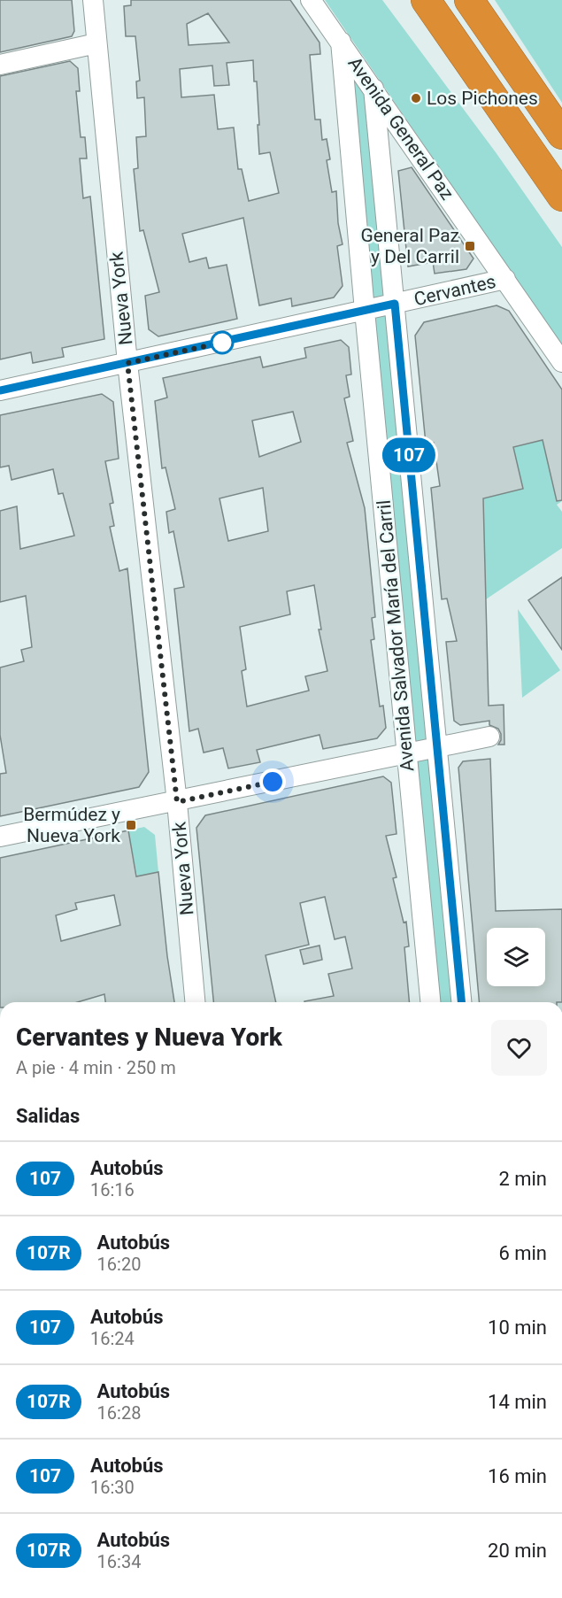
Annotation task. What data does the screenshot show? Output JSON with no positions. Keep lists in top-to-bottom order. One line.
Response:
{"streets":{"street":["Avenida General Paz","Cervantes","Nueva York","Avenida Salvador María del Carril"]},"crossings":[["Avenida General Paz","Cervantes"],["Avenida General Paz","Avenida Salvador María del Carril"],["Cervantes","Nueva York"],["Cervantes","Avenida Salvador María del Carril"]],"places":{"other":["Los Pichones"],"transit":["General Paz y Del Carril","Bermúdez y Nueva York"]},"lines":["bus line 107"],"page":{"on_map":"107","heading":[["Cervantes y Nueva York","A pie · 4 min · 250 m"],"Salidas"],"list":[{"mark":"107","name":"Autobús","note":"16:16","value":"2 min"},{"mark":"107R","name":"Autobús","note":"16:20","value":"6 min"},{"mark":"107","name":"Autobús","note":"16:24","value":"10 min"},{"mark":"107R","name":"Autobús","note":"16:28","value":"14 min"},{"mark":"107","name":"Autobús","note":"16:30","value":"16 min"},{"mark":"107R","name":"Autobús","note":"16:34","value":"20 min"}]}}
